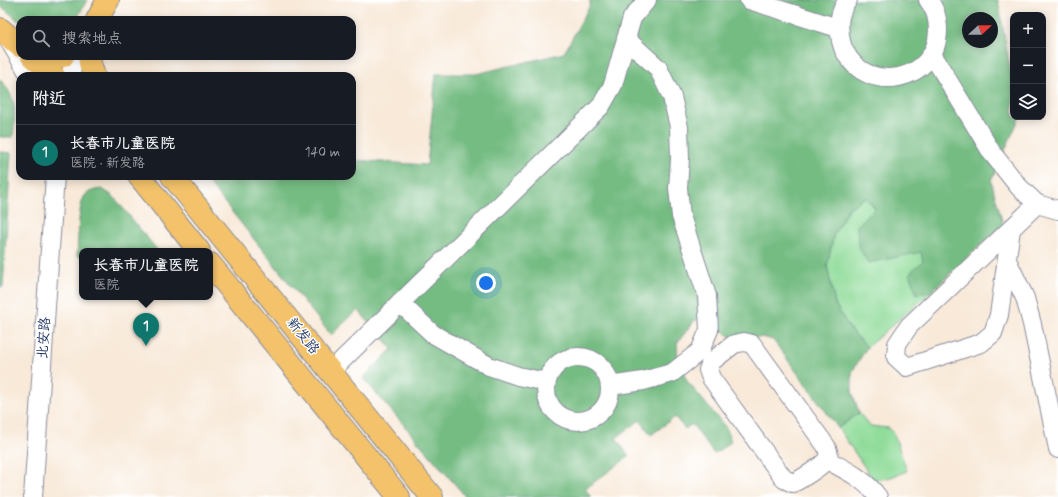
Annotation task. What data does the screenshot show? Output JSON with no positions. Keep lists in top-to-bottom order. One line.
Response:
{"streets":{"main road":["新发路"],"street":["北安路"]},"north":"right","page":{"map_buttons":["+","−"],"search":"搜索地点","heading":"附近","list":[{"mark":"1","name":"长春市儿童医院","note":"医院 · 新发路","value":"140 m"}],"popup":["长春市儿童医院","医院"],"pins":"1"}}
